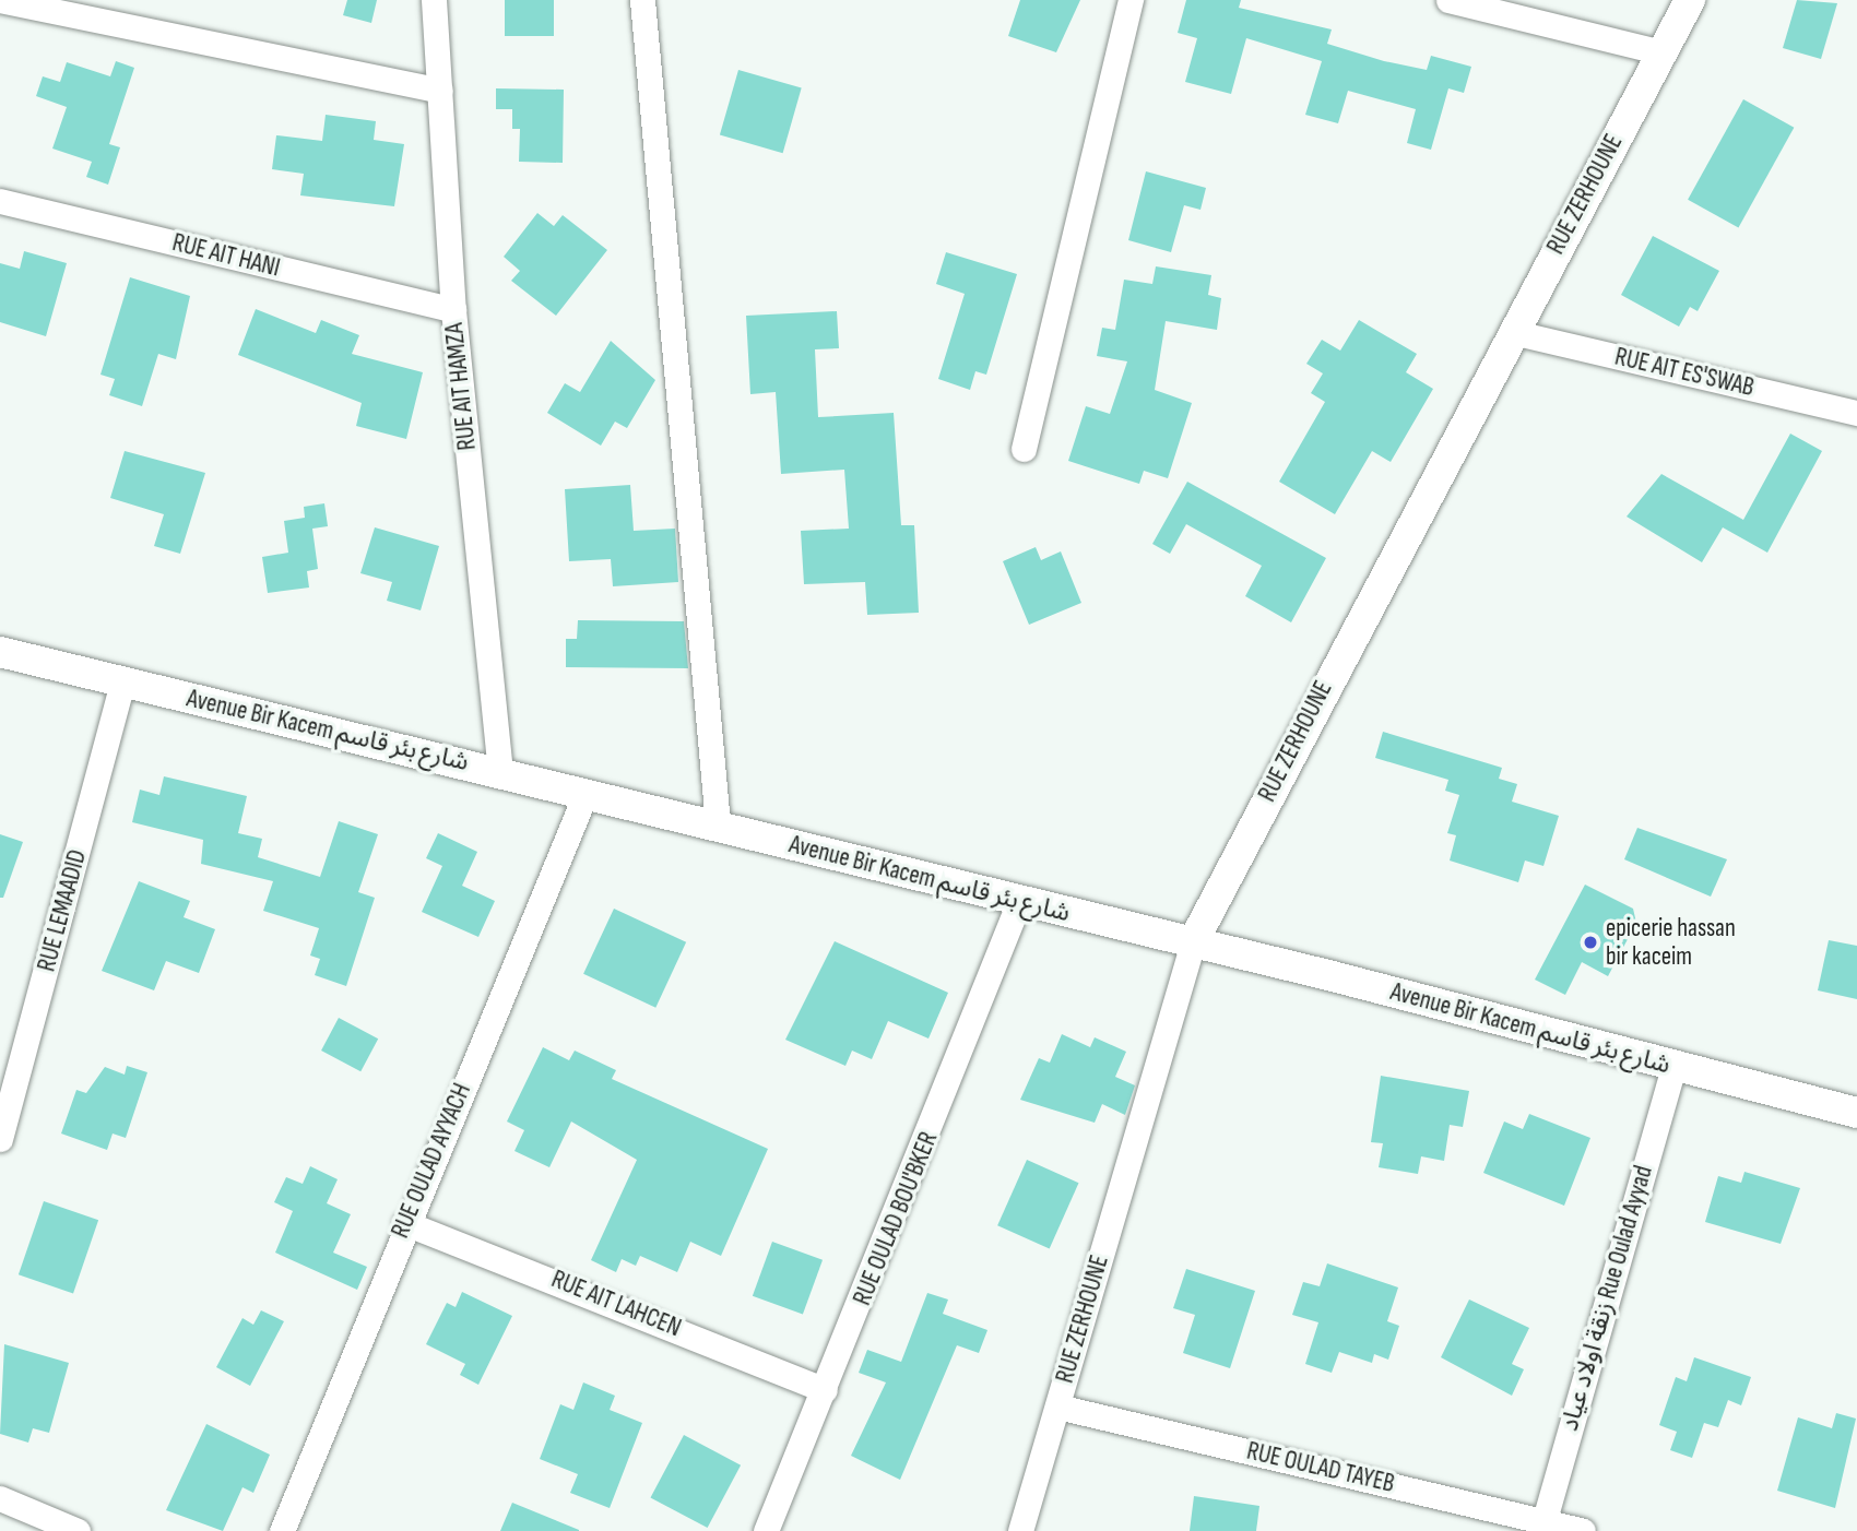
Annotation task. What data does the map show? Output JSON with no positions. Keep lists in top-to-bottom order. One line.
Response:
{"streets":{"street":["RUE ZERHOUNE","RUE AIT HANI","RUE AIT ES'SWAB","RUE AIT HAMZA","Avenue Bir Kacem شارع بئر قاسم","RUE LEMAADID","RUE OULAD AYYACH","RUE OULAD BOU'BKER","زنقة اولاد عياد Rue Oulad Ayyad","RUE AIT LAHCEN","RUE OULAD TAYEB"]},"crossings":[["RUE ZERHOUNE","RUE AIT ES'SWAB"],["RUE ZERHOUNE","Avenue Bir Kacem شارع بئر قاسم"],["RUE ZERHOUNE","RUE OULAD TAYEB"],["RUE AIT HANI","RUE AIT HAMZA"],["RUE AIT HAMZA","Avenue Bir Kacem شارع بئر قاسم"],["Avenue Bir Kacem شارع بئر قاسم","RUE LEMAADID"],["Avenue Bir Kacem شارع بئر قاسم","RUE OULAD AYYACH"],["Avenue Bir Kacem شارع بئر قاسم","RUE OULAD BOU'BKER"],["Avenue Bir Kacem شارع بئر قاسم","زنقة اولاد عياد Rue Oulad Ayyad"],["RUE OULAD AYYACH","RUE AIT LAHCEN"],["RUE OULAD BOU'BKER","RUE AIT LAHCEN"],["زنقة اولاد عياد Rue Oulad Ayyad","RUE OULAD TAYEB"]],"places":["epicerie hassan bir kaceim"]}
